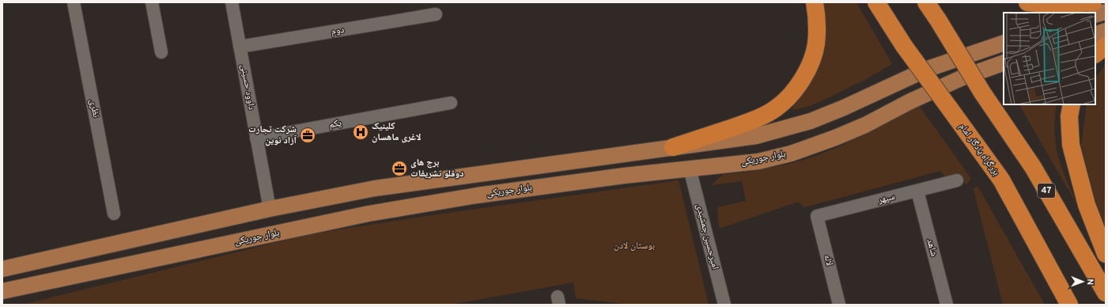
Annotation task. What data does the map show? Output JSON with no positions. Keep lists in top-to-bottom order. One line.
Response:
{"streets":{"highway":["بزرگراه یادگار امام","47"],"main road":["بلوار جوریکی"],"street":["دوم","داوود حسینی","نظری","یکم","سپهر","امیرحسین جمشیدی","شاهد","لاله"]},"crossings":[["دوم","داوود حسینی"],["داوود حسینی","یکم"],["بلوار جوریکی","امیرحسین جمشیدی"],["سپهر","شاهد"],["سپهر","لاله"]],"parks":["بوستان لادن"],"places":{"hospital":["کلینیک لاغری ماهسان"],"office":["شرکت تجارت آزاد نوین","برج های دوقلو تشریفات"]},"north":"right"}
